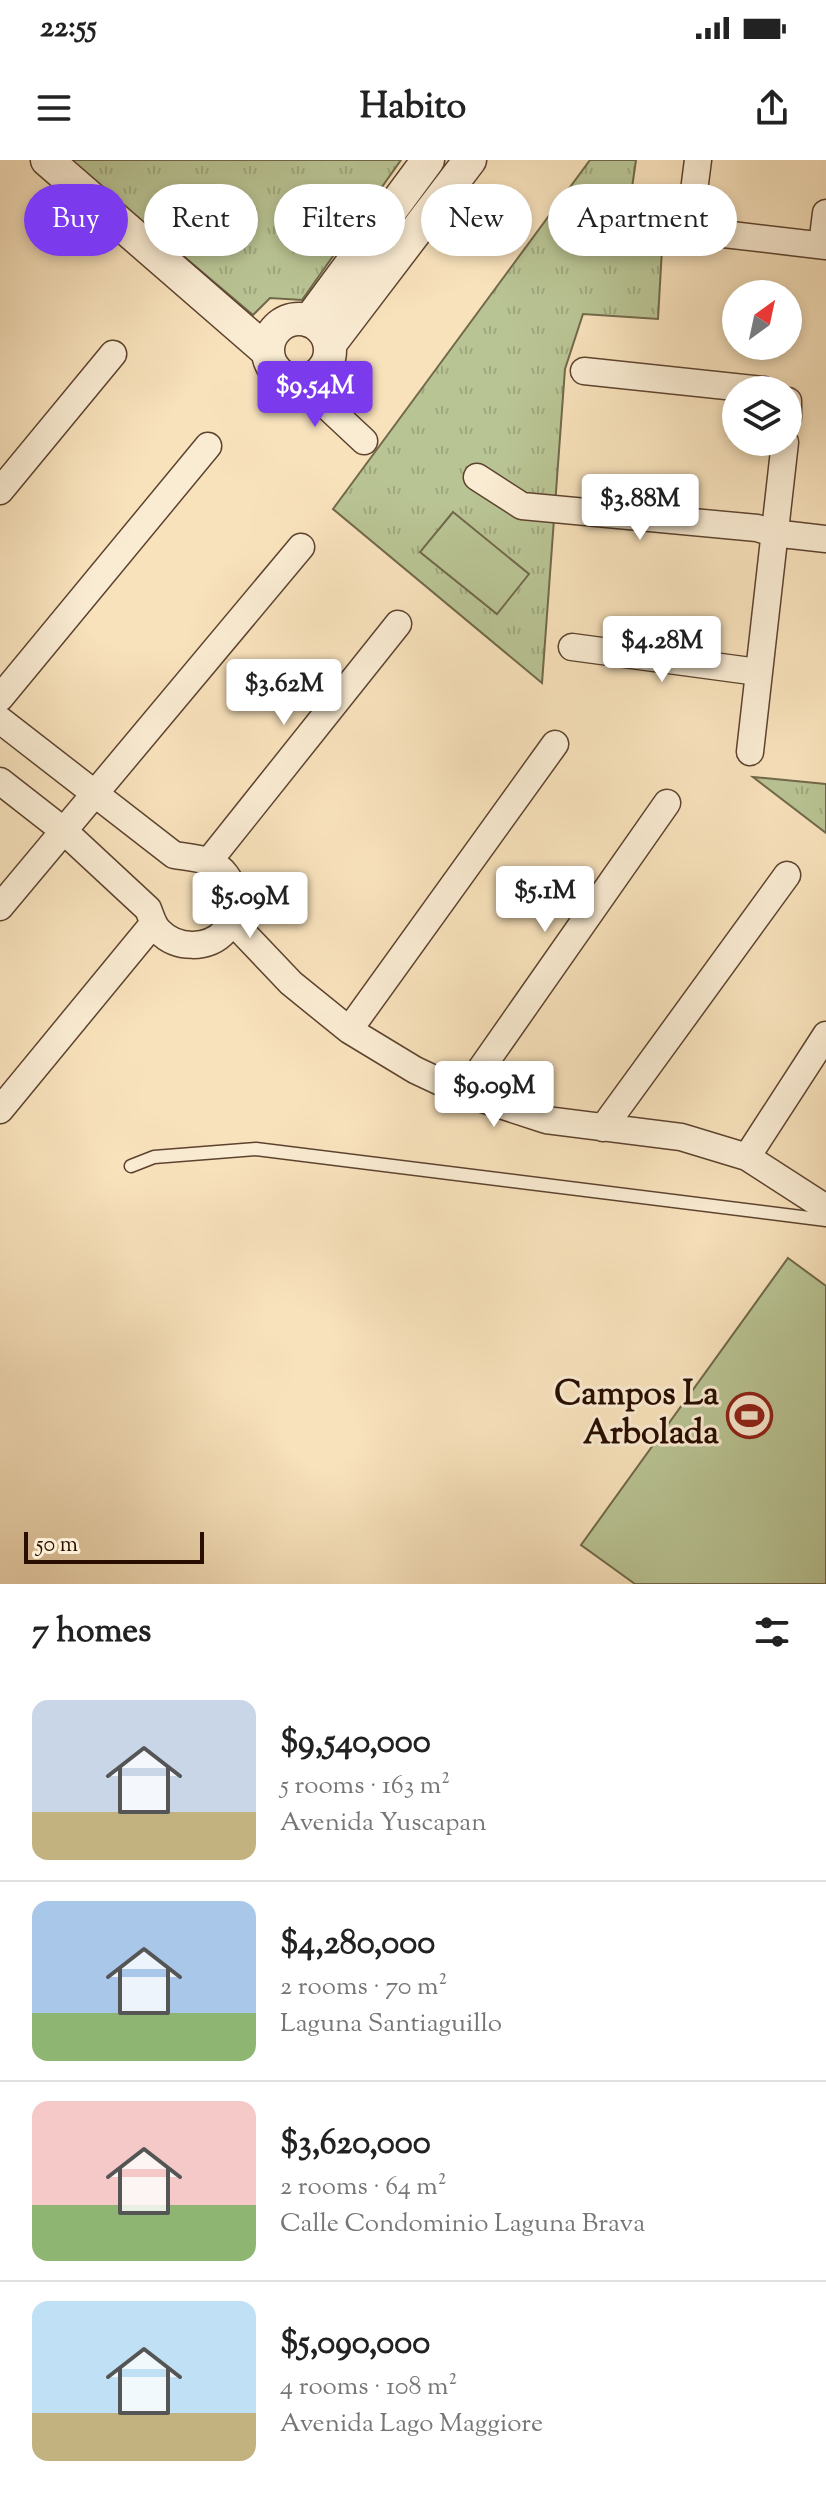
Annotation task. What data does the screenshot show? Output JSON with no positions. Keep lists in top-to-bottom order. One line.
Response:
{"places":{"sports":["Campos La Arbolada"]},"scale_bar":"50 m","north":"top right","page":{"status":"22:55","header":"Habito","chip":["Buy","Rent","Filters","New","Apartment"],"price":["$9.54M","$3.88M","$4.28M","$3.62M","$5.1M","$5.09M","$9.09M"],"scale":"50 m","heading":"7 homes","list":[{"name":"$9,540,000","note":"5 rooms · 163 m² · Avenida Yuscapan"},{"name":"$4,280,000","note":"2 rooms · 70 m² · Laguna Santiaguillo"},{"name":"$3,620,000","note":"2 rooms · 64 m² · Calle Condominio Laguna Brava"},{"name":"$5,090,000","note":"4 rooms · 108 m² · Avenida Lago Maggiore"}]}}
